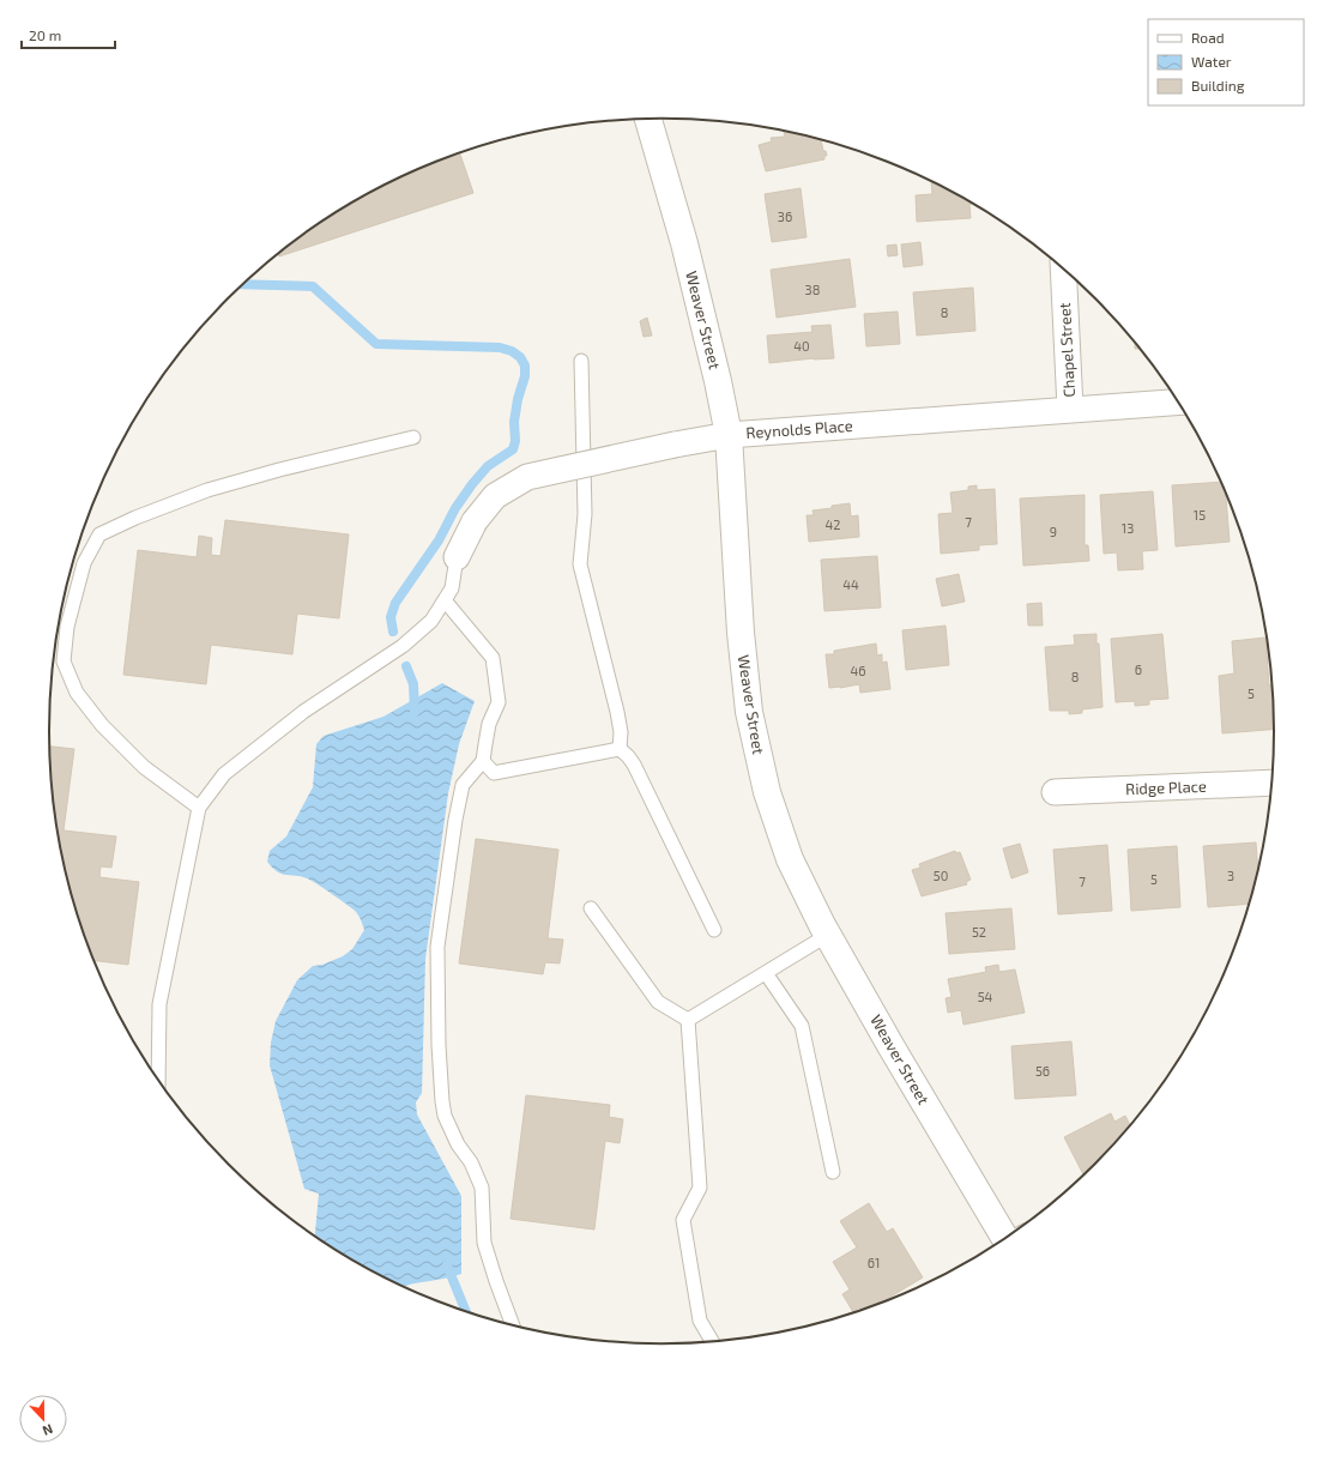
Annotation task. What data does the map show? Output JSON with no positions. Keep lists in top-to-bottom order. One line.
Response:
{"streets":{"street":["Weaver Street","Chapel Street","Reynolds Place","Ridge Place"]},"crossings":[["Weaver Street","Reynolds Place"],["Chapel Street","Reynolds Place"]],"house_numbers":["36","38","8","40","15","7","42","13","9","44","6","46","8","5","50","3","5","7","52","54","56","61"],"legend":["Road","Water","Building"],"scale_bar":"20 m","north":"bottom"}
